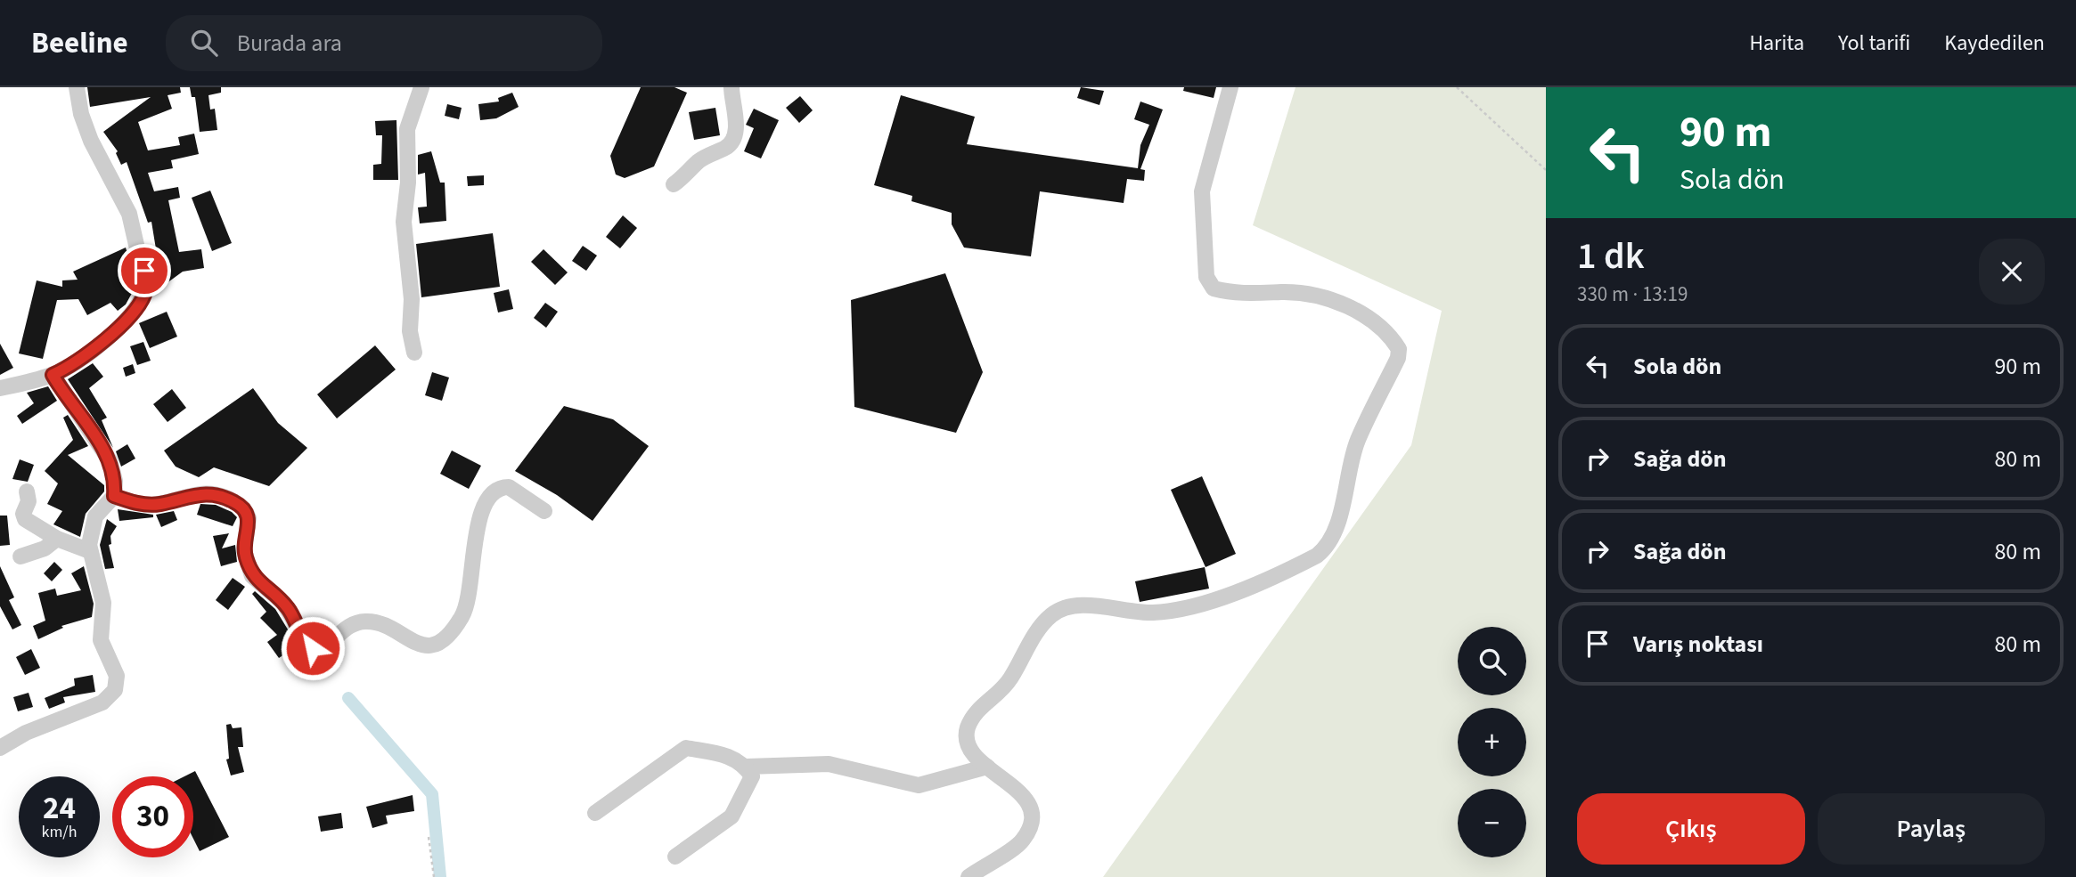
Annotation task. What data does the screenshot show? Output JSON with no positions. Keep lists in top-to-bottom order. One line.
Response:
{"page":{"header":"Beeline","search":"Burada ara","nav":["Harita","Yol tarifi","Kaydedilen"],"turn":["90 m","Sola dön"],"heading":["1 dk","330 m · 13:19"],"list":[{"name":"Sola dön","value":"90 m"},{"name":"Sağa dön","value":"80 m"},{"name":"Sağa dön","value":"80 m"},{"name":"Varış noktası","value":"80 m"}],"map_buttons":["+","−"],"speed":"24 km/h","limit":"30","buttons":["Çıkış","Paylaş"]}}
